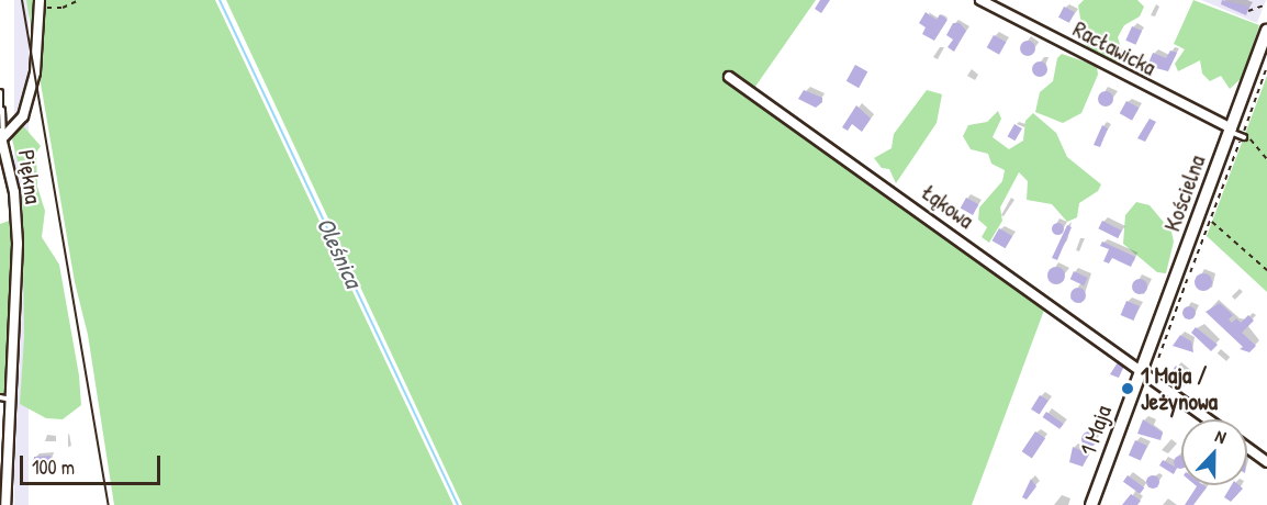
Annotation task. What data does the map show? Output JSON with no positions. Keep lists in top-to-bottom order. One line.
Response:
{"streets":{"street":["Racławicka","Piękna","Kościelna","Łąkowa","1 Maja"]},"crossings":[["Racławicka","Kościelna"],["Kościelna","Łąkowa"],["Kościelna","1 Maja"],["Łąkowa","1 Maja"]],"water":["Oleśnica"],"places":["1 Maja / Jeżynowa"],"scale_bar":"100 m","north":"top"}
